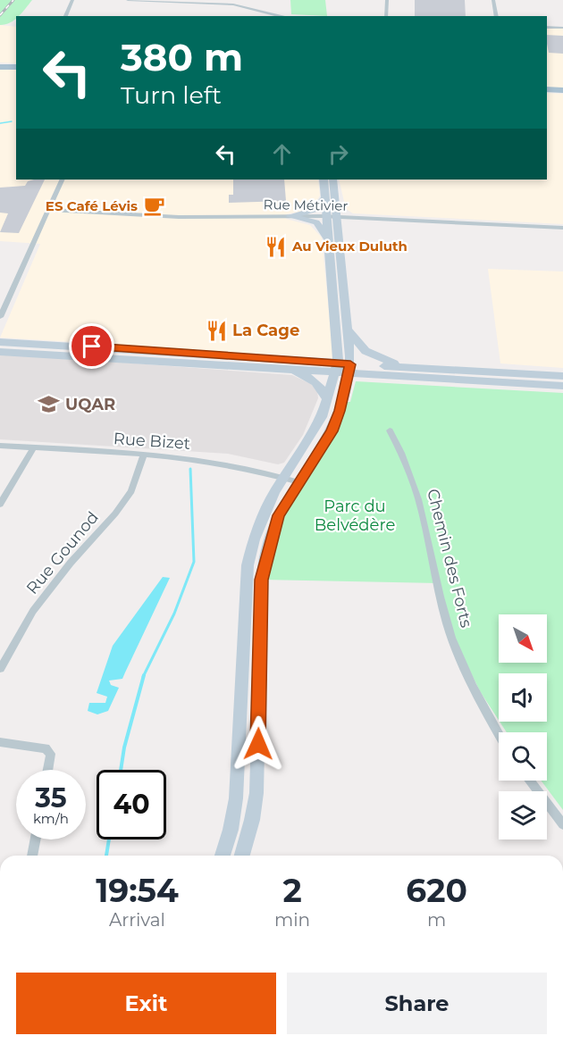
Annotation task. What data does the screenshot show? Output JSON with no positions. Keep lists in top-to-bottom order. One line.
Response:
{"streets":{"street":["Rue Métivier","Rue Bizet","Rue Gounod","Chemin des Forts"]},"crossings":[["Rue Bizet","Rue Gounod"]],"parks":["Parc du Belvédère"],"places":{"cafe":["ES Café Lévis"],"restaurant":["Au Vieux Duluth","La Cage"],"school or university":["UQAR"]},"north":"bottom right","page":{"turn":["380 m","Turn left"],"speed":"35 km/h","limit":"40","eta":["19:54","Arrival","2","min","620","m"],"buttons":["Exit","Share"]}}
